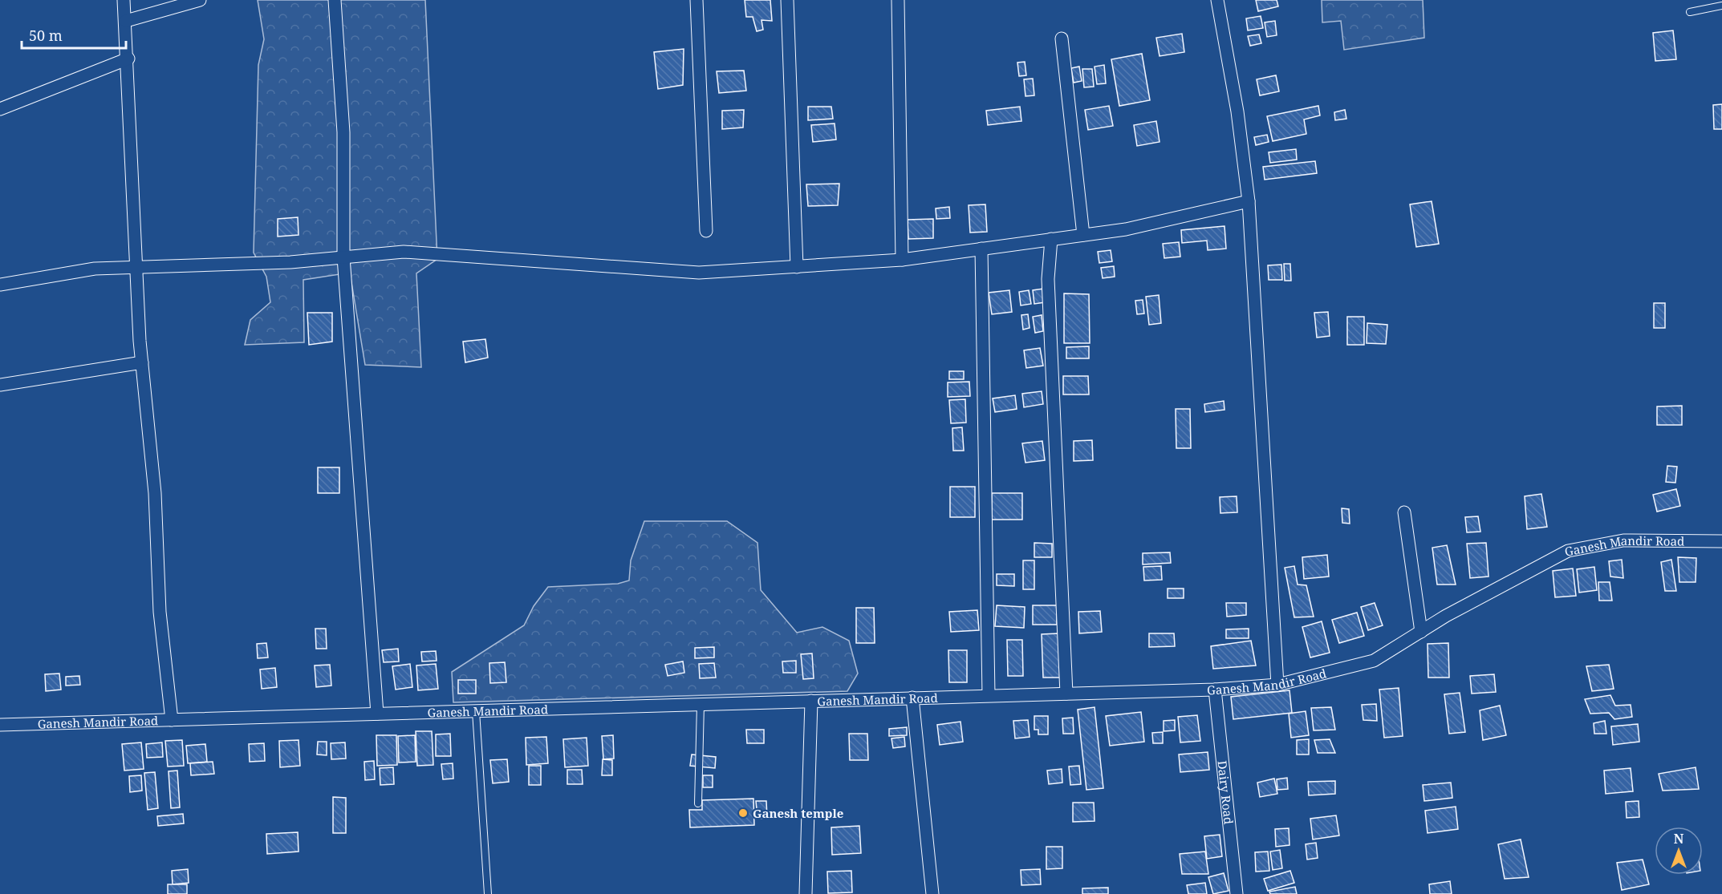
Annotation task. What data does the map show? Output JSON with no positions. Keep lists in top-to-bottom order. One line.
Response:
{"streets":{"street":["Ganesh Mandir Road","Dairy Road"]},"crossings":[["Ganesh Mandir Road","Dairy Road"]],"places":["Ganesh temple"],"scale_bar":"50 m","north":"top"}
